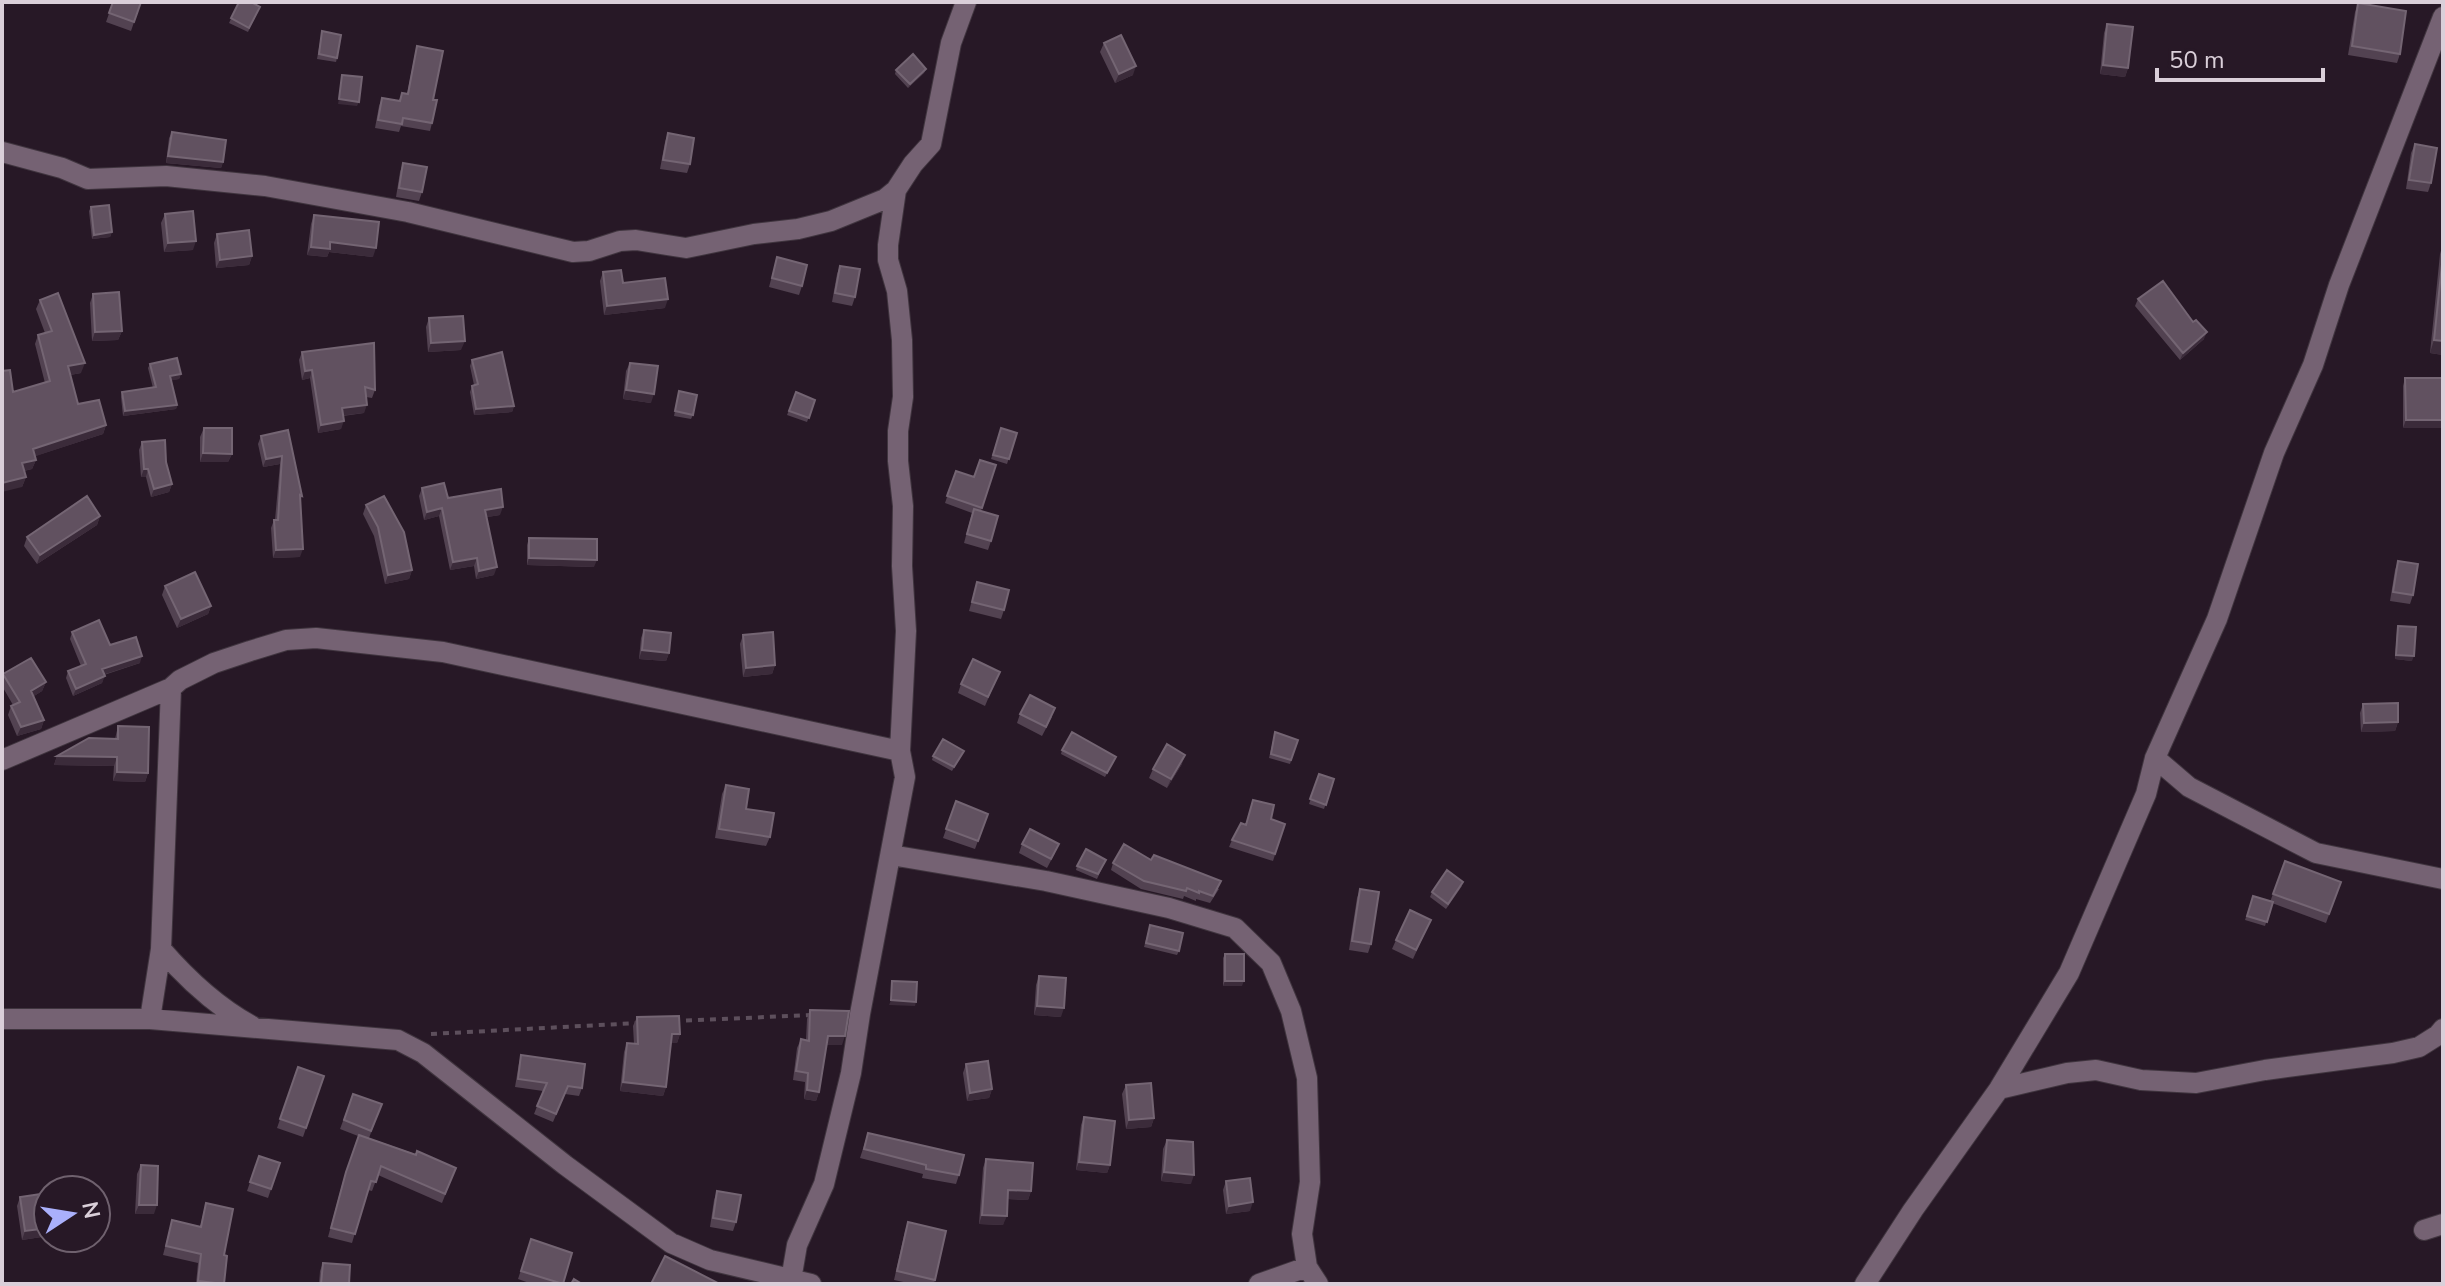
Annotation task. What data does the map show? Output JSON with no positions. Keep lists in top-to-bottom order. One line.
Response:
{"scale_bar":"50 m","north":"right"}
